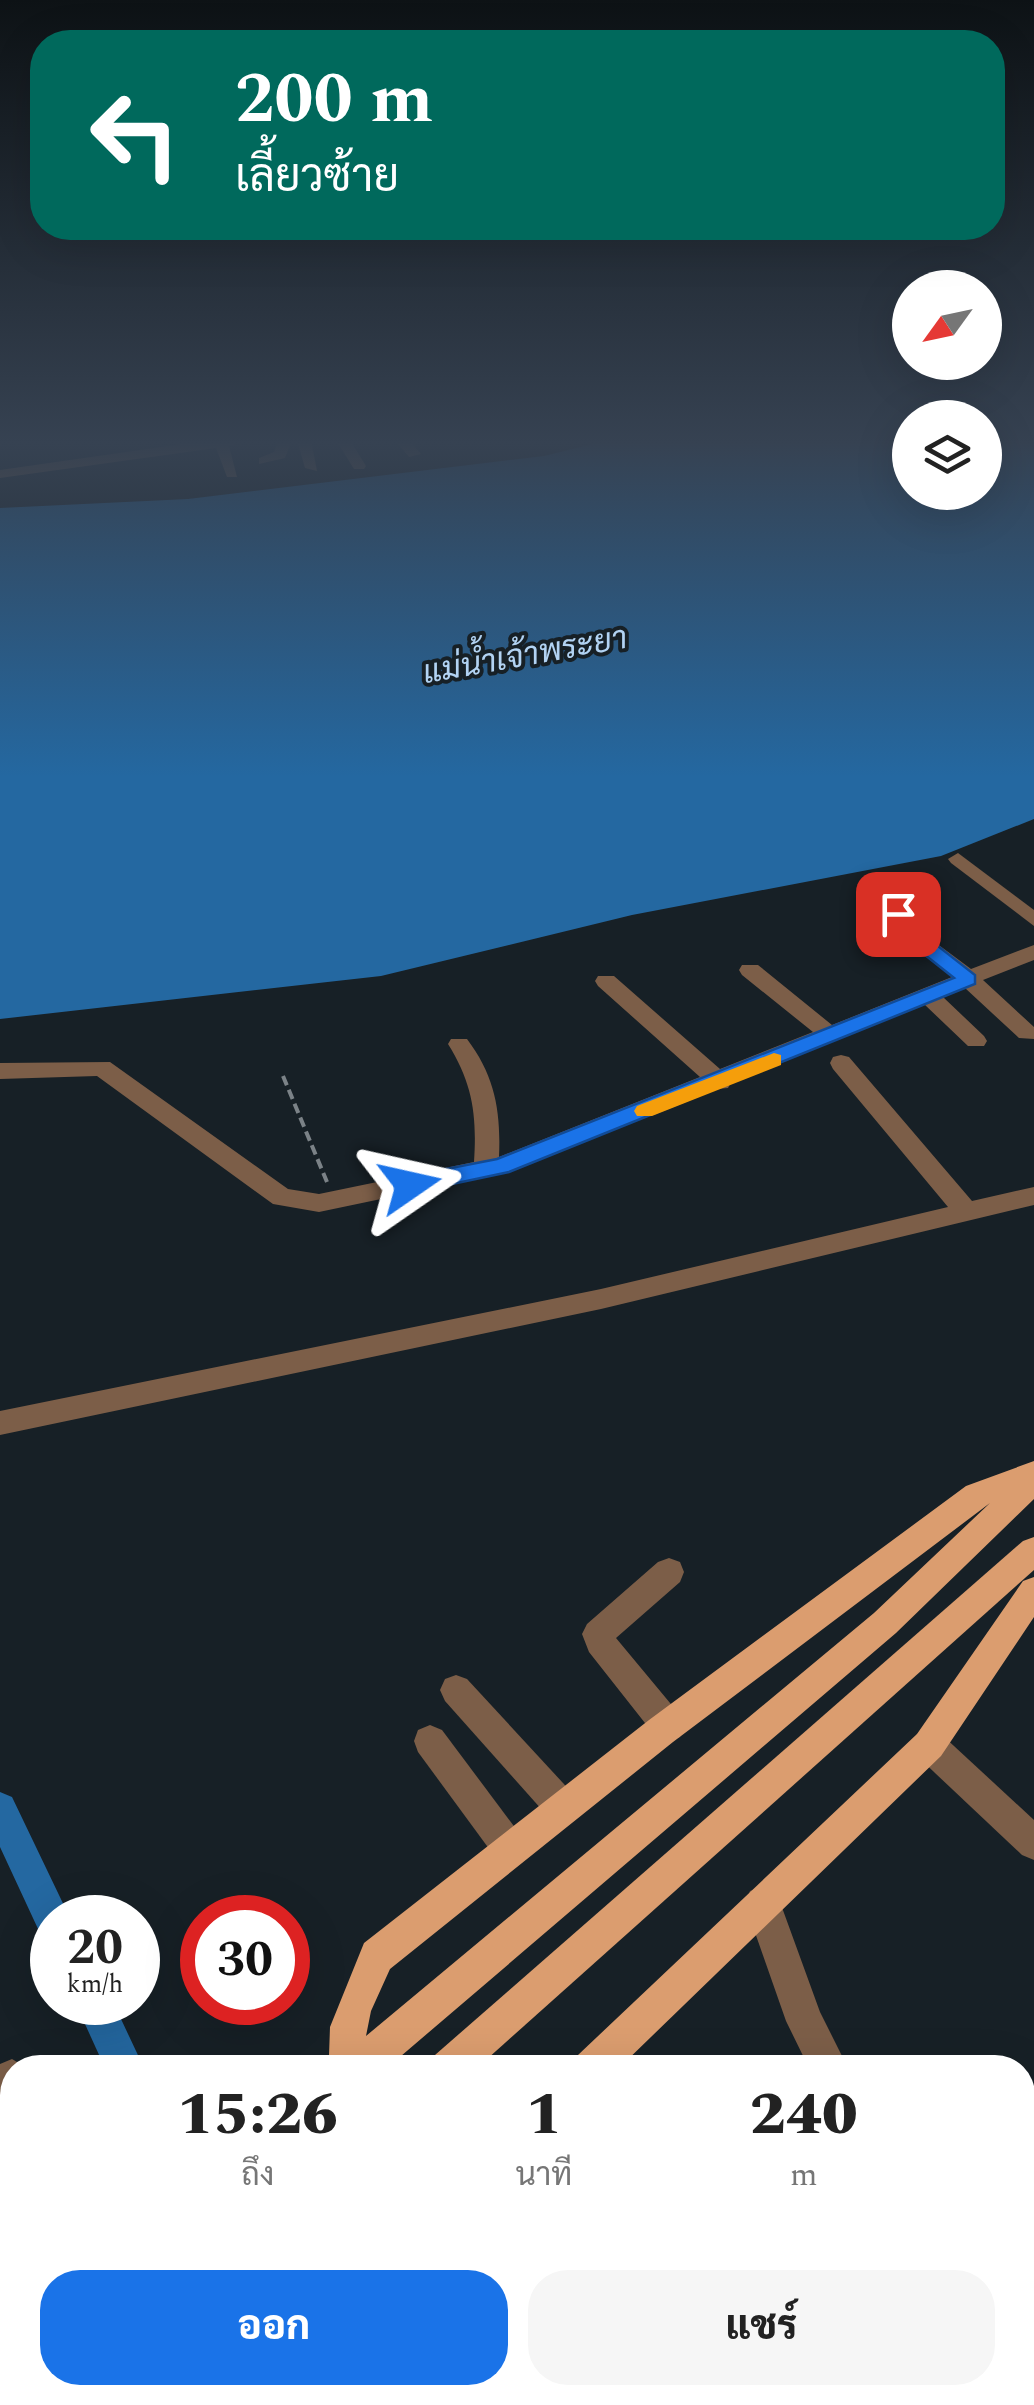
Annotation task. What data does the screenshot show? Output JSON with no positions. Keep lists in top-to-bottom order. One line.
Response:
{"water":["แม่น้ำเจ้าพระยา"],"north":"bottom left","page":{"turn":["200 m","เลี้ยวซ้าย"],"speed":"20 km/h","limit":"30","eta":["15:26","ถึง","1","นาที","240","m"],"buttons":["ออก","แชร์"]}}
